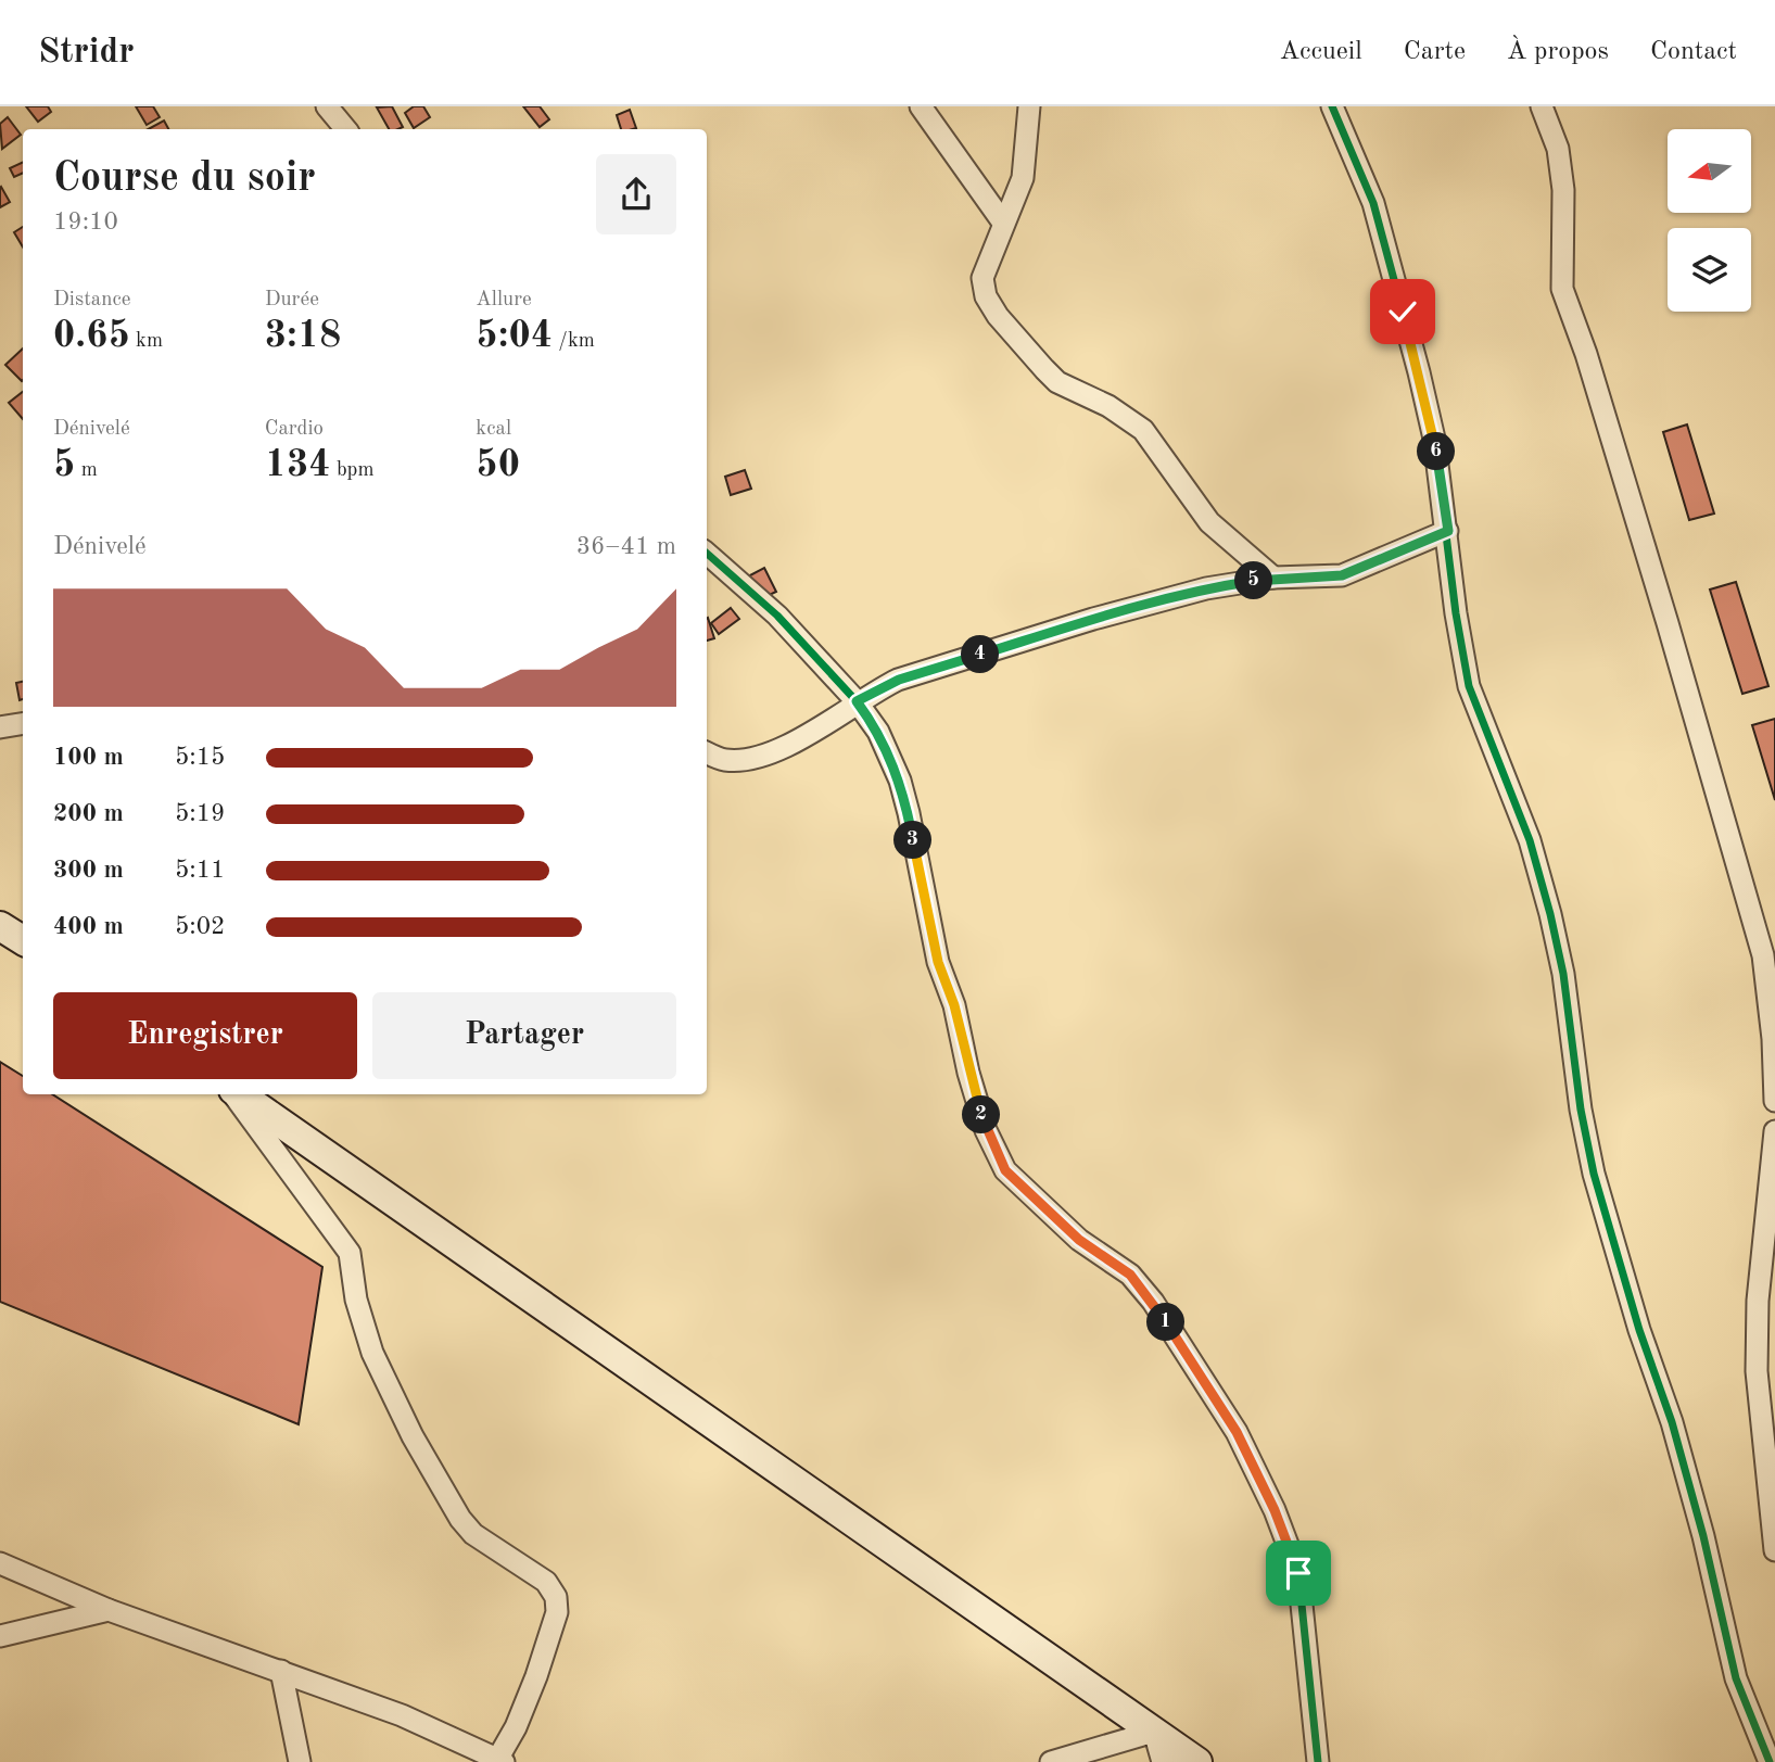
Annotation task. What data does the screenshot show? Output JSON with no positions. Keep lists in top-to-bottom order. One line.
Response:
{"north":"left","page":{"header":"Stridr","nav":["Accueil","Carte","À propos","Contact"],"heading":["Course du soir","19:10"],"stats":[["Distance","0.65 km"],["Durée","3:18"],["Allure","5:04 /km"],["Dénivelé","5 m"],["Cardio","134 bpm"],["kcal","50"]],"pins":["6","5","4","3","2","1"],"chart":["Dénivelé","36–41 m"],"list":[{"name":"100 m","note":"5:15"},{"name":"200 m","note":"5:19"},{"name":"300 m","note":"5:11"},{"name":"400 m","note":"5:02"}],"buttons":["Enregistrer","Partager"]}}
